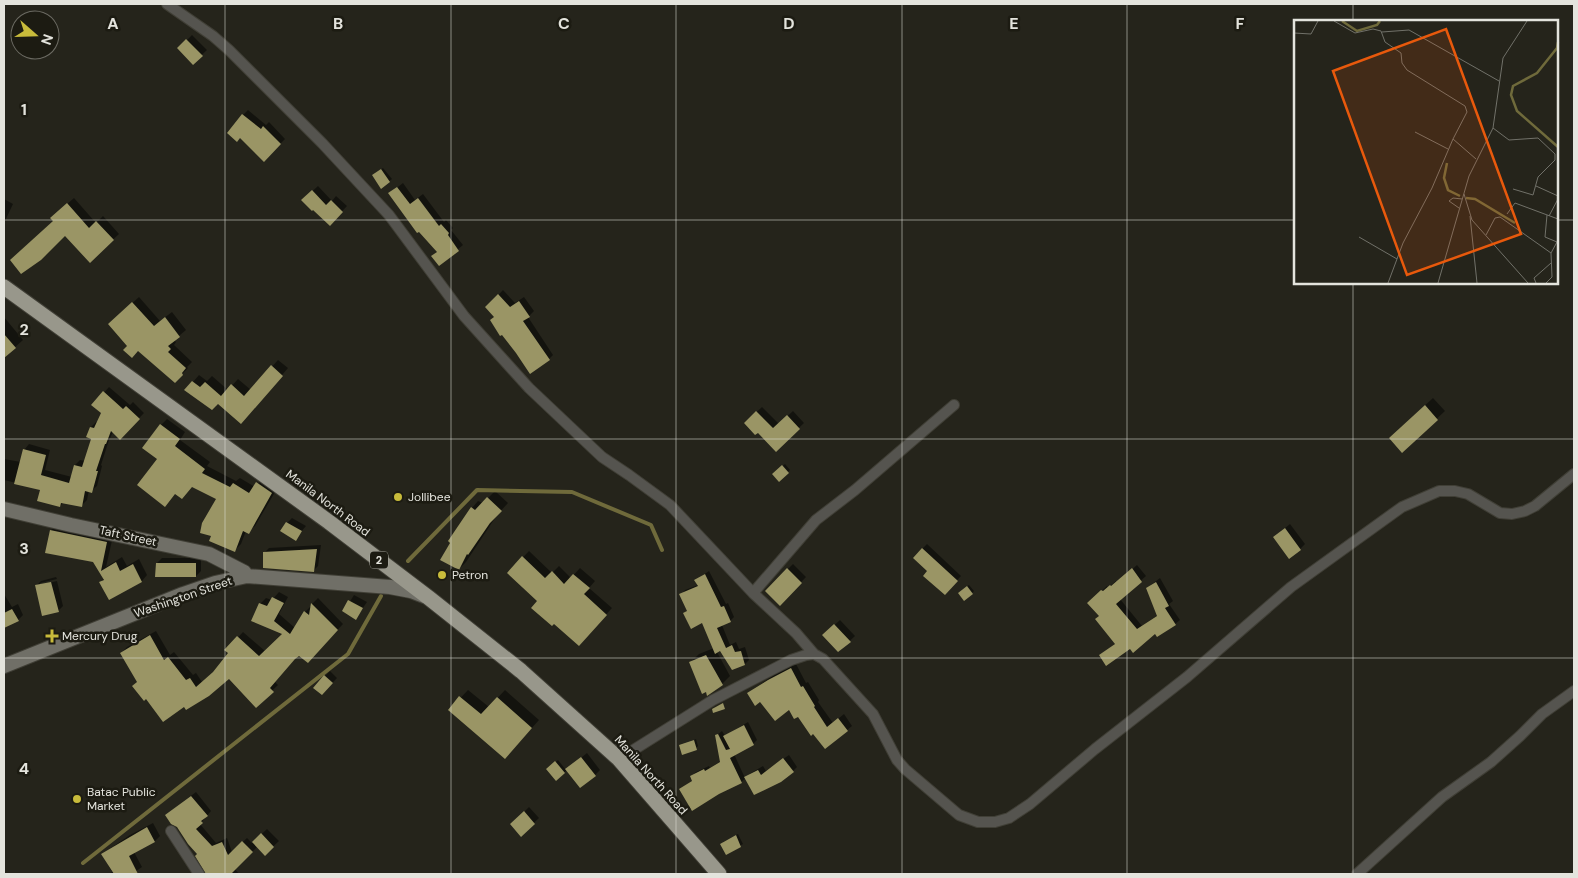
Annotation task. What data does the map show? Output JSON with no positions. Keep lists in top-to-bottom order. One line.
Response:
{"streets":{"highway":["Manila North Road","2"],"main road":["Taft Street","Washington Street"]},"crossings":[["Manila North Road","Washington Street"],["Taft Street","Washington Street"]],"places":{"other":["Jollibee","Petron","Batac Public Market"],"health":["Mercury Drug"]},"north":"right","grid":{"columns":["A","B","C","D","E","F"],"rows":["1","2","3","4"]}}
